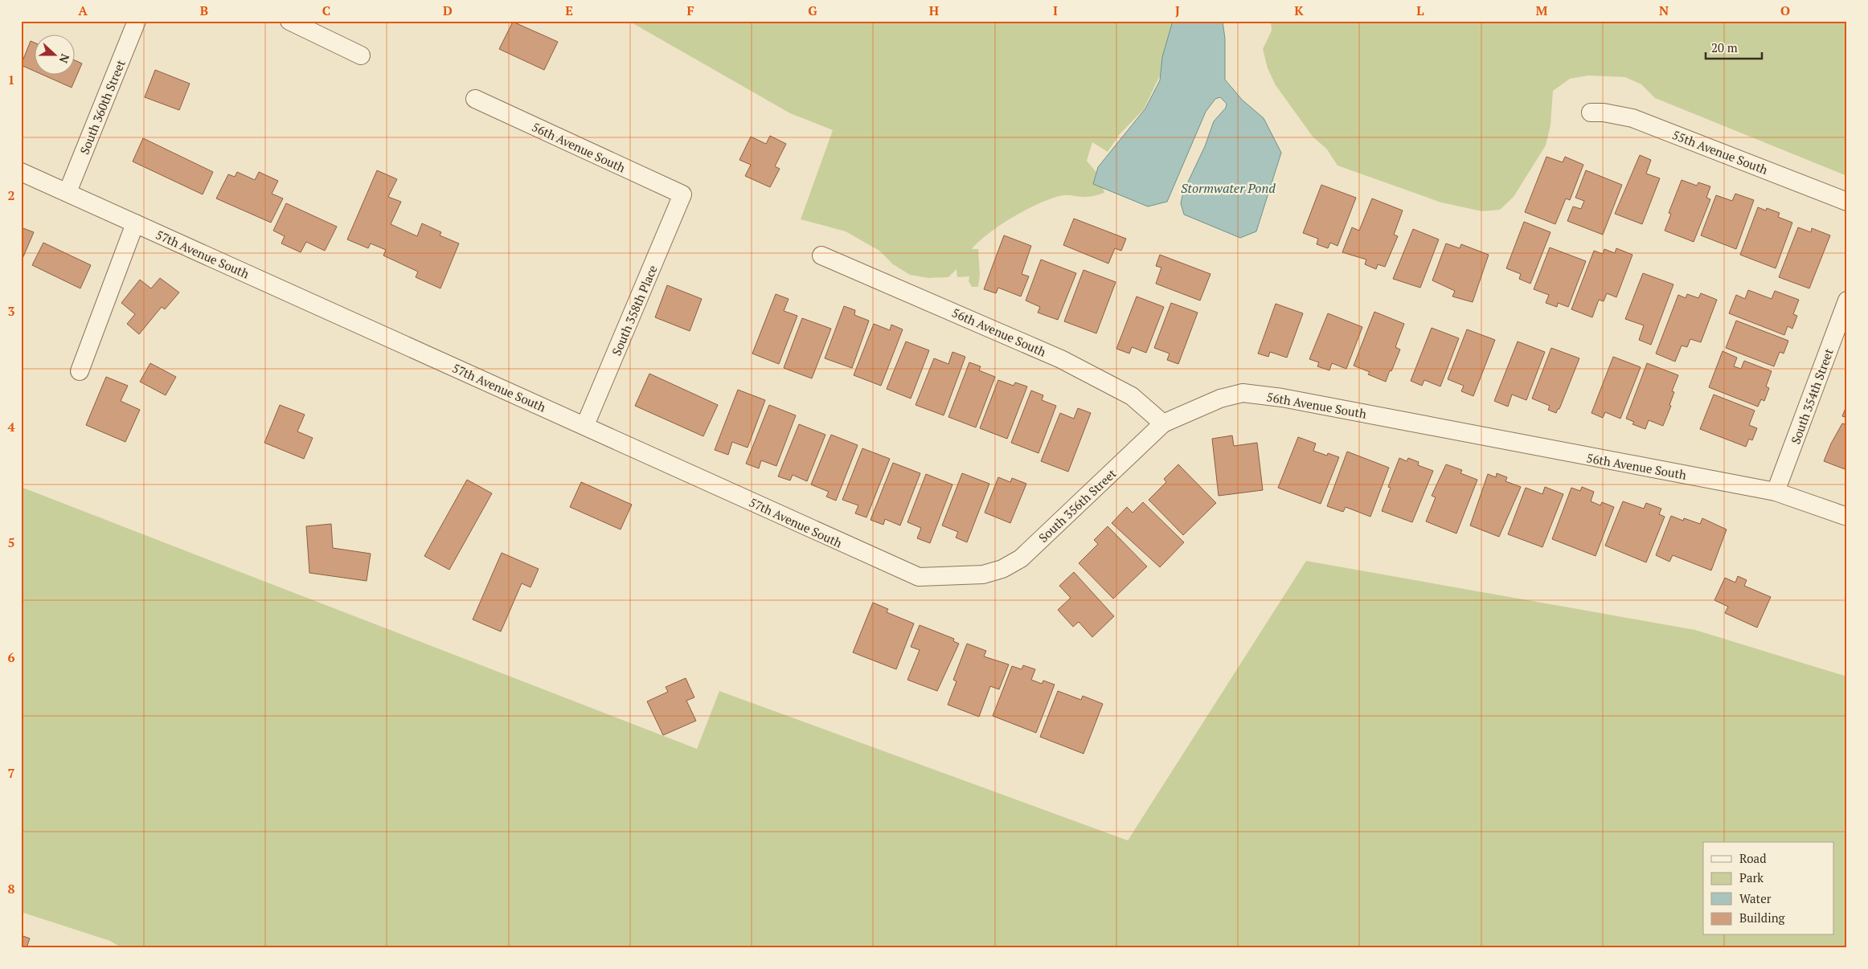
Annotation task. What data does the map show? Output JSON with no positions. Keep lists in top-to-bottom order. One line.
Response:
{"streets":{"street":["South 360th Street","56th Avenue South","55th Avenue South","57th Avenue South","South 358th Place","South 354th Street","South 356th Street"]},"crossings":[["South 360th Street","57th Avenue South"],["56th Avenue South","South 358th Place"],["56th Avenue South","South 354th Street"],["56th Avenue South","South 356th Street"],["57th Avenue South","South 358th Place"],["57th Avenue South","South 356th Street"]],"water":["Stormwater Pond"],"legend":["Road","Park","Water","Building"],"scale_bar":"20 m","north":"right","grid":{"columns":["A","B","C","D","E","F","G","H","I","J","K","L","M","N","O"],"rows":["1","2","3","4","5","6","7","8"]}}
